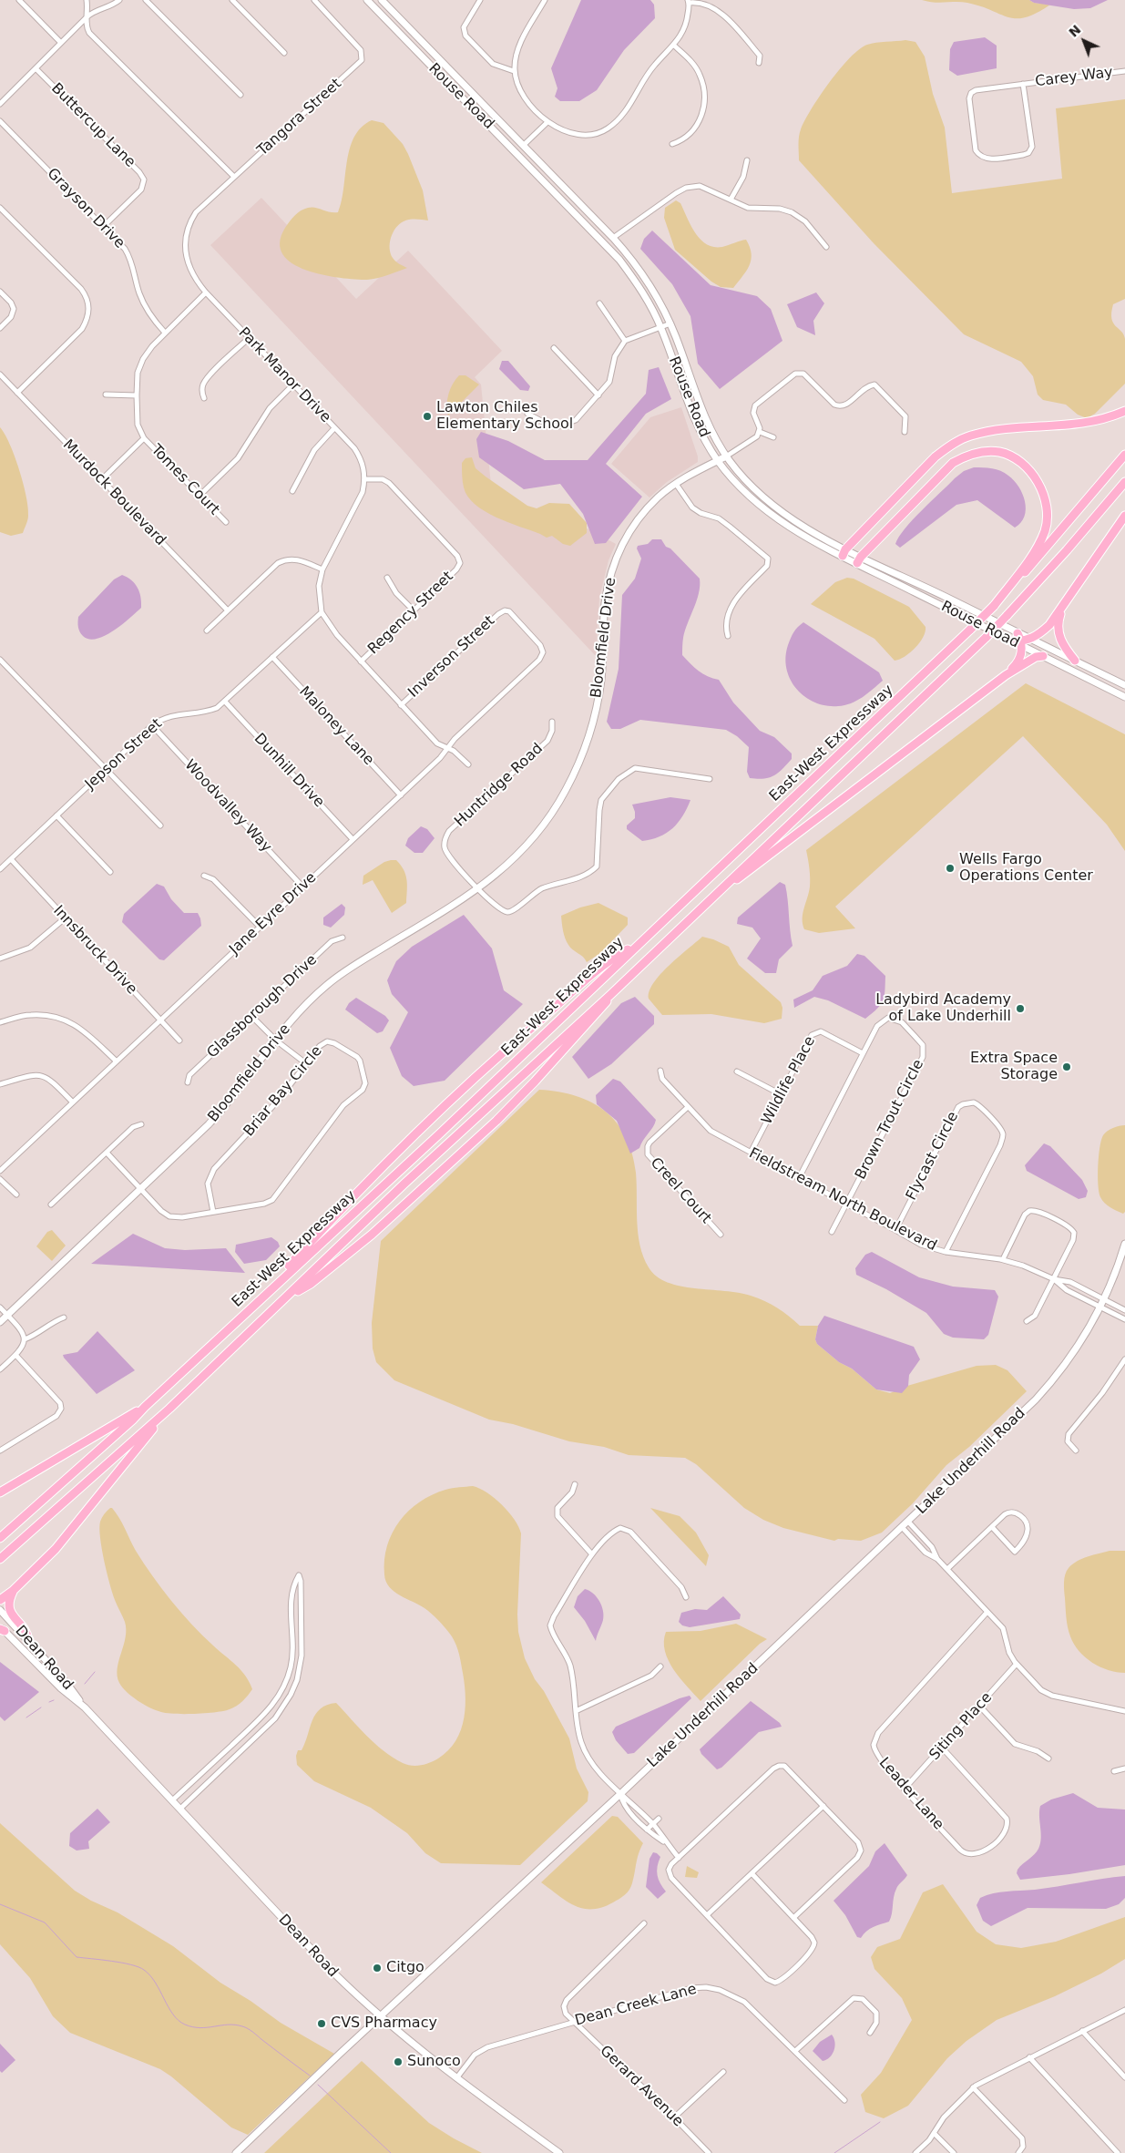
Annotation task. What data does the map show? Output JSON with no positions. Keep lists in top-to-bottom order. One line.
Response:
{"streets":{"highway":["East-West Expressway"],"street":["Carey Way","Rouse Road","Tangora Street","Buttercup Lane","Grayson Drive","Park Manor Drive","Tomes Court","Murdock Boulevard","Regency Street","Bloomfield Drive","Inverson Street","Maloney Lane","Jepson Street","Dunhill Drive","Huntridge Road","Woodvalley Way","Jane Eyre Drive","Innsbruck Drive","Glassborough Drive","Wildlife Place","Briar Bay Circle","Brown Trout Circle","Flycast Circle","Creel Court","Fieldstream North Boulevard","Lake Underhill Road","Dean Road","Siting Place","Leader Lane","Dean Creek Lane","Gerard Avenue"]},"crossings":[["Rouse Road","Bloomfield Drive"],["Tangora Street","Park Manor Drive"],["Buttercup Lane","Grayson Drive"],["Park Manor Drive","Regency Street"],["Bloomfield Drive","Huntridge Road"],["Bloomfield Drive","Briar Bay Circle"],["Inverson Street","Jane Eyre Drive"],["Maloney Lane","Jepson Street"],["Maloney Lane","Jane Eyre Drive"],["Jepson Street","Dunhill Drive"],["Jepson Street","Woodvalley Way"],["Jepson Street","Innsbruck Drive"],["Dunhill Drive","Jane Eyre Drive"],["Woodvalley Way","Jane Eyre Drive"],["Jane Eyre Drive","Innsbruck Drive"],["Wildlife Place","Brown Trout Circle"],["Wildlife Place","Fieldstream North Boulevard"],["Brown Trout Circle","Fieldstream North Boulevard"],["Flycast Circle","Fieldstream North Boulevard"],["Creel Court","Fieldstream North Boulevard"],["Fieldstream North Boulevard","Lake Underhill Road"],["Lake Underhill Road","Dean Road"],["Dean Road","Dean Creek Lane"],["Siting Place","Leader Lane"],["Dean Creek Lane","Gerard Avenue"]],"places":["Lawton Chiles Elementary School","Wells Fargo Operations Center","Ladybird Academy of Lake Underhill","Extra Space Storage","Citgo","CVS Pharmacy","Sunoco"],"north":"top left"}
